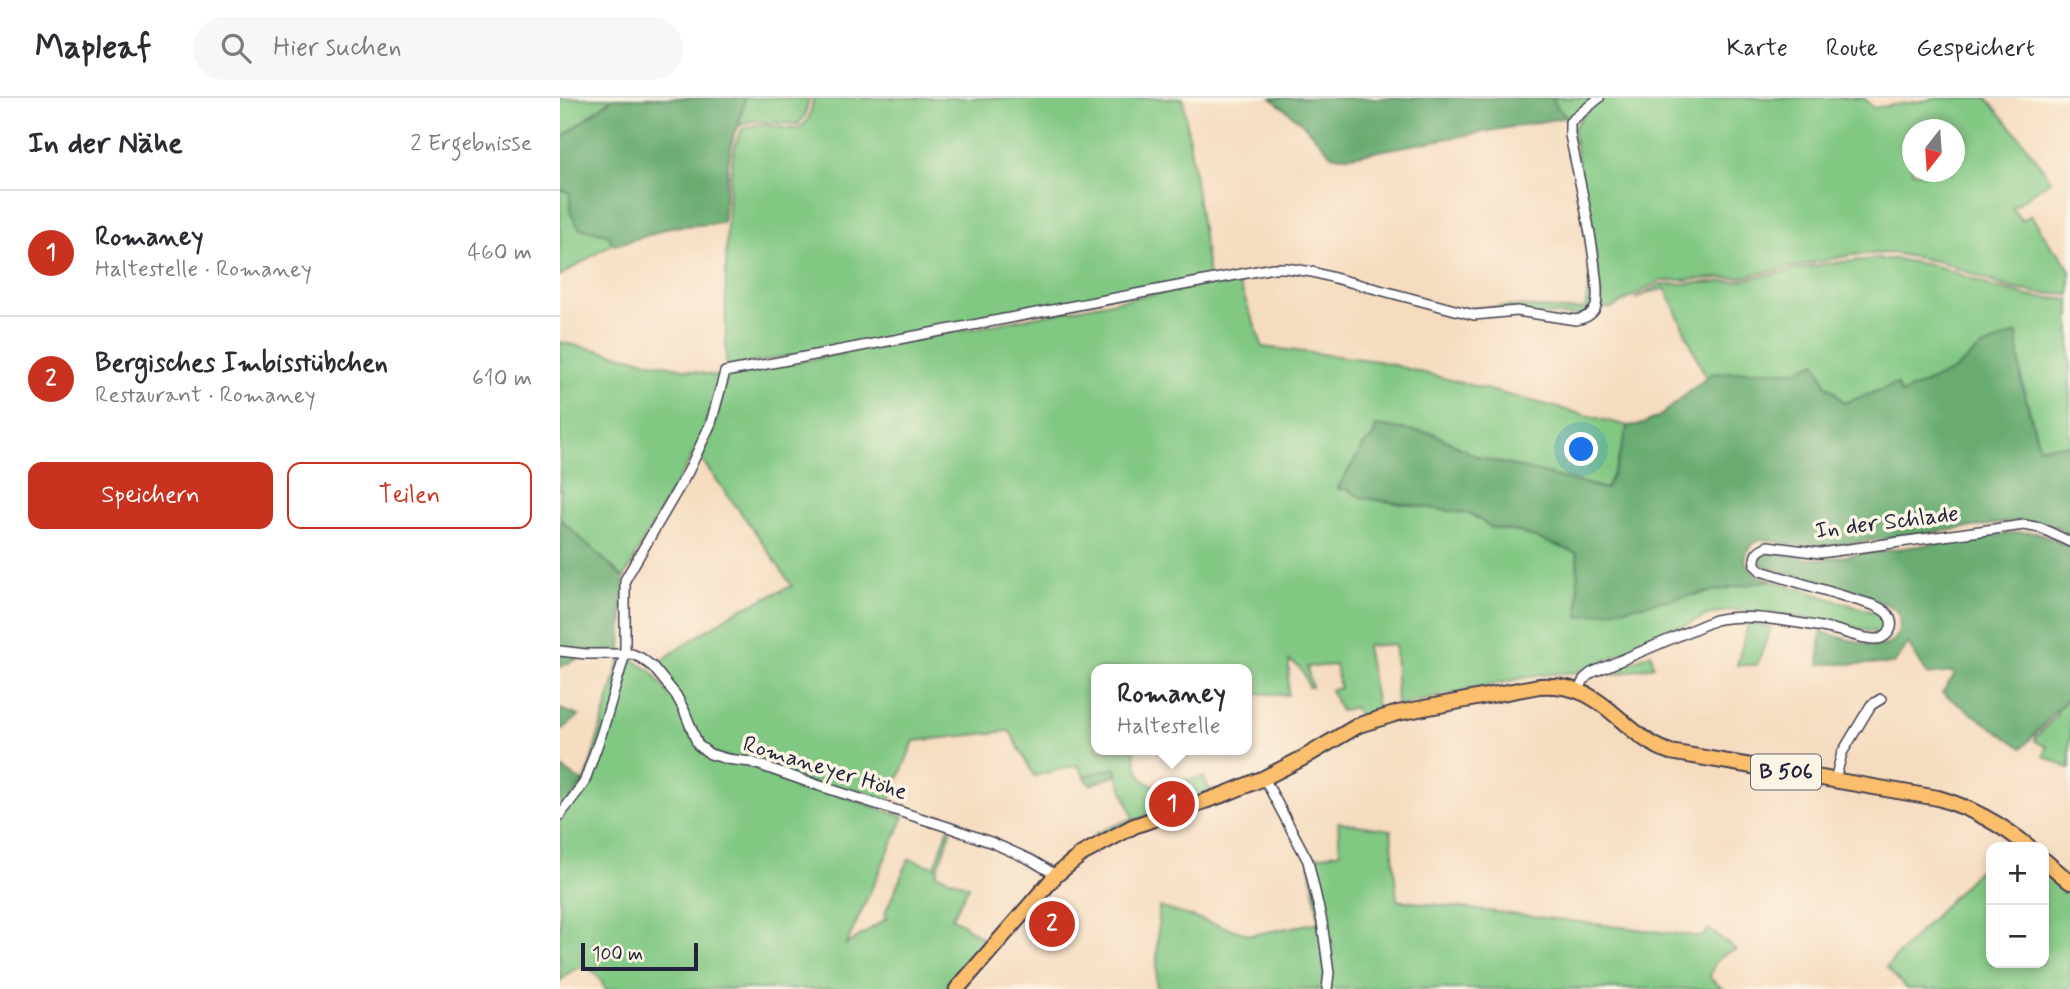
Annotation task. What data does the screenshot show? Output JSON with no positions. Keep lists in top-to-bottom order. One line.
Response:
{"streets":{"main road":["B 506"],"street":["In der Schlade","Romaneyer Höhe"]},"crossings":[["In der Schlade","B 506"],["Romaneyer Höhe","B 506"]],"scale_bar":"100 m","north":"bottom","page":{"header":"Mapleaf","search":"Hier suchen","nav":["Karte","Route","Gespeichert"],"heading":["In der Nähe","2 Ergebnisse"],"list":[{"mark":"1","name":"Romaney","note":"Haltestelle · Romaney","value":"460 m"},{"mark":"2","name":"Bergisches Imbisstübchen","note":"Restaurant · Romaney","value":"610 m"}],"buttons":["Speichern","Teilen"],"popup":["Romaney","Haltestelle"],"pins":["1","2"],"map_buttons":["+","−"],"scale":"100 m"}}
